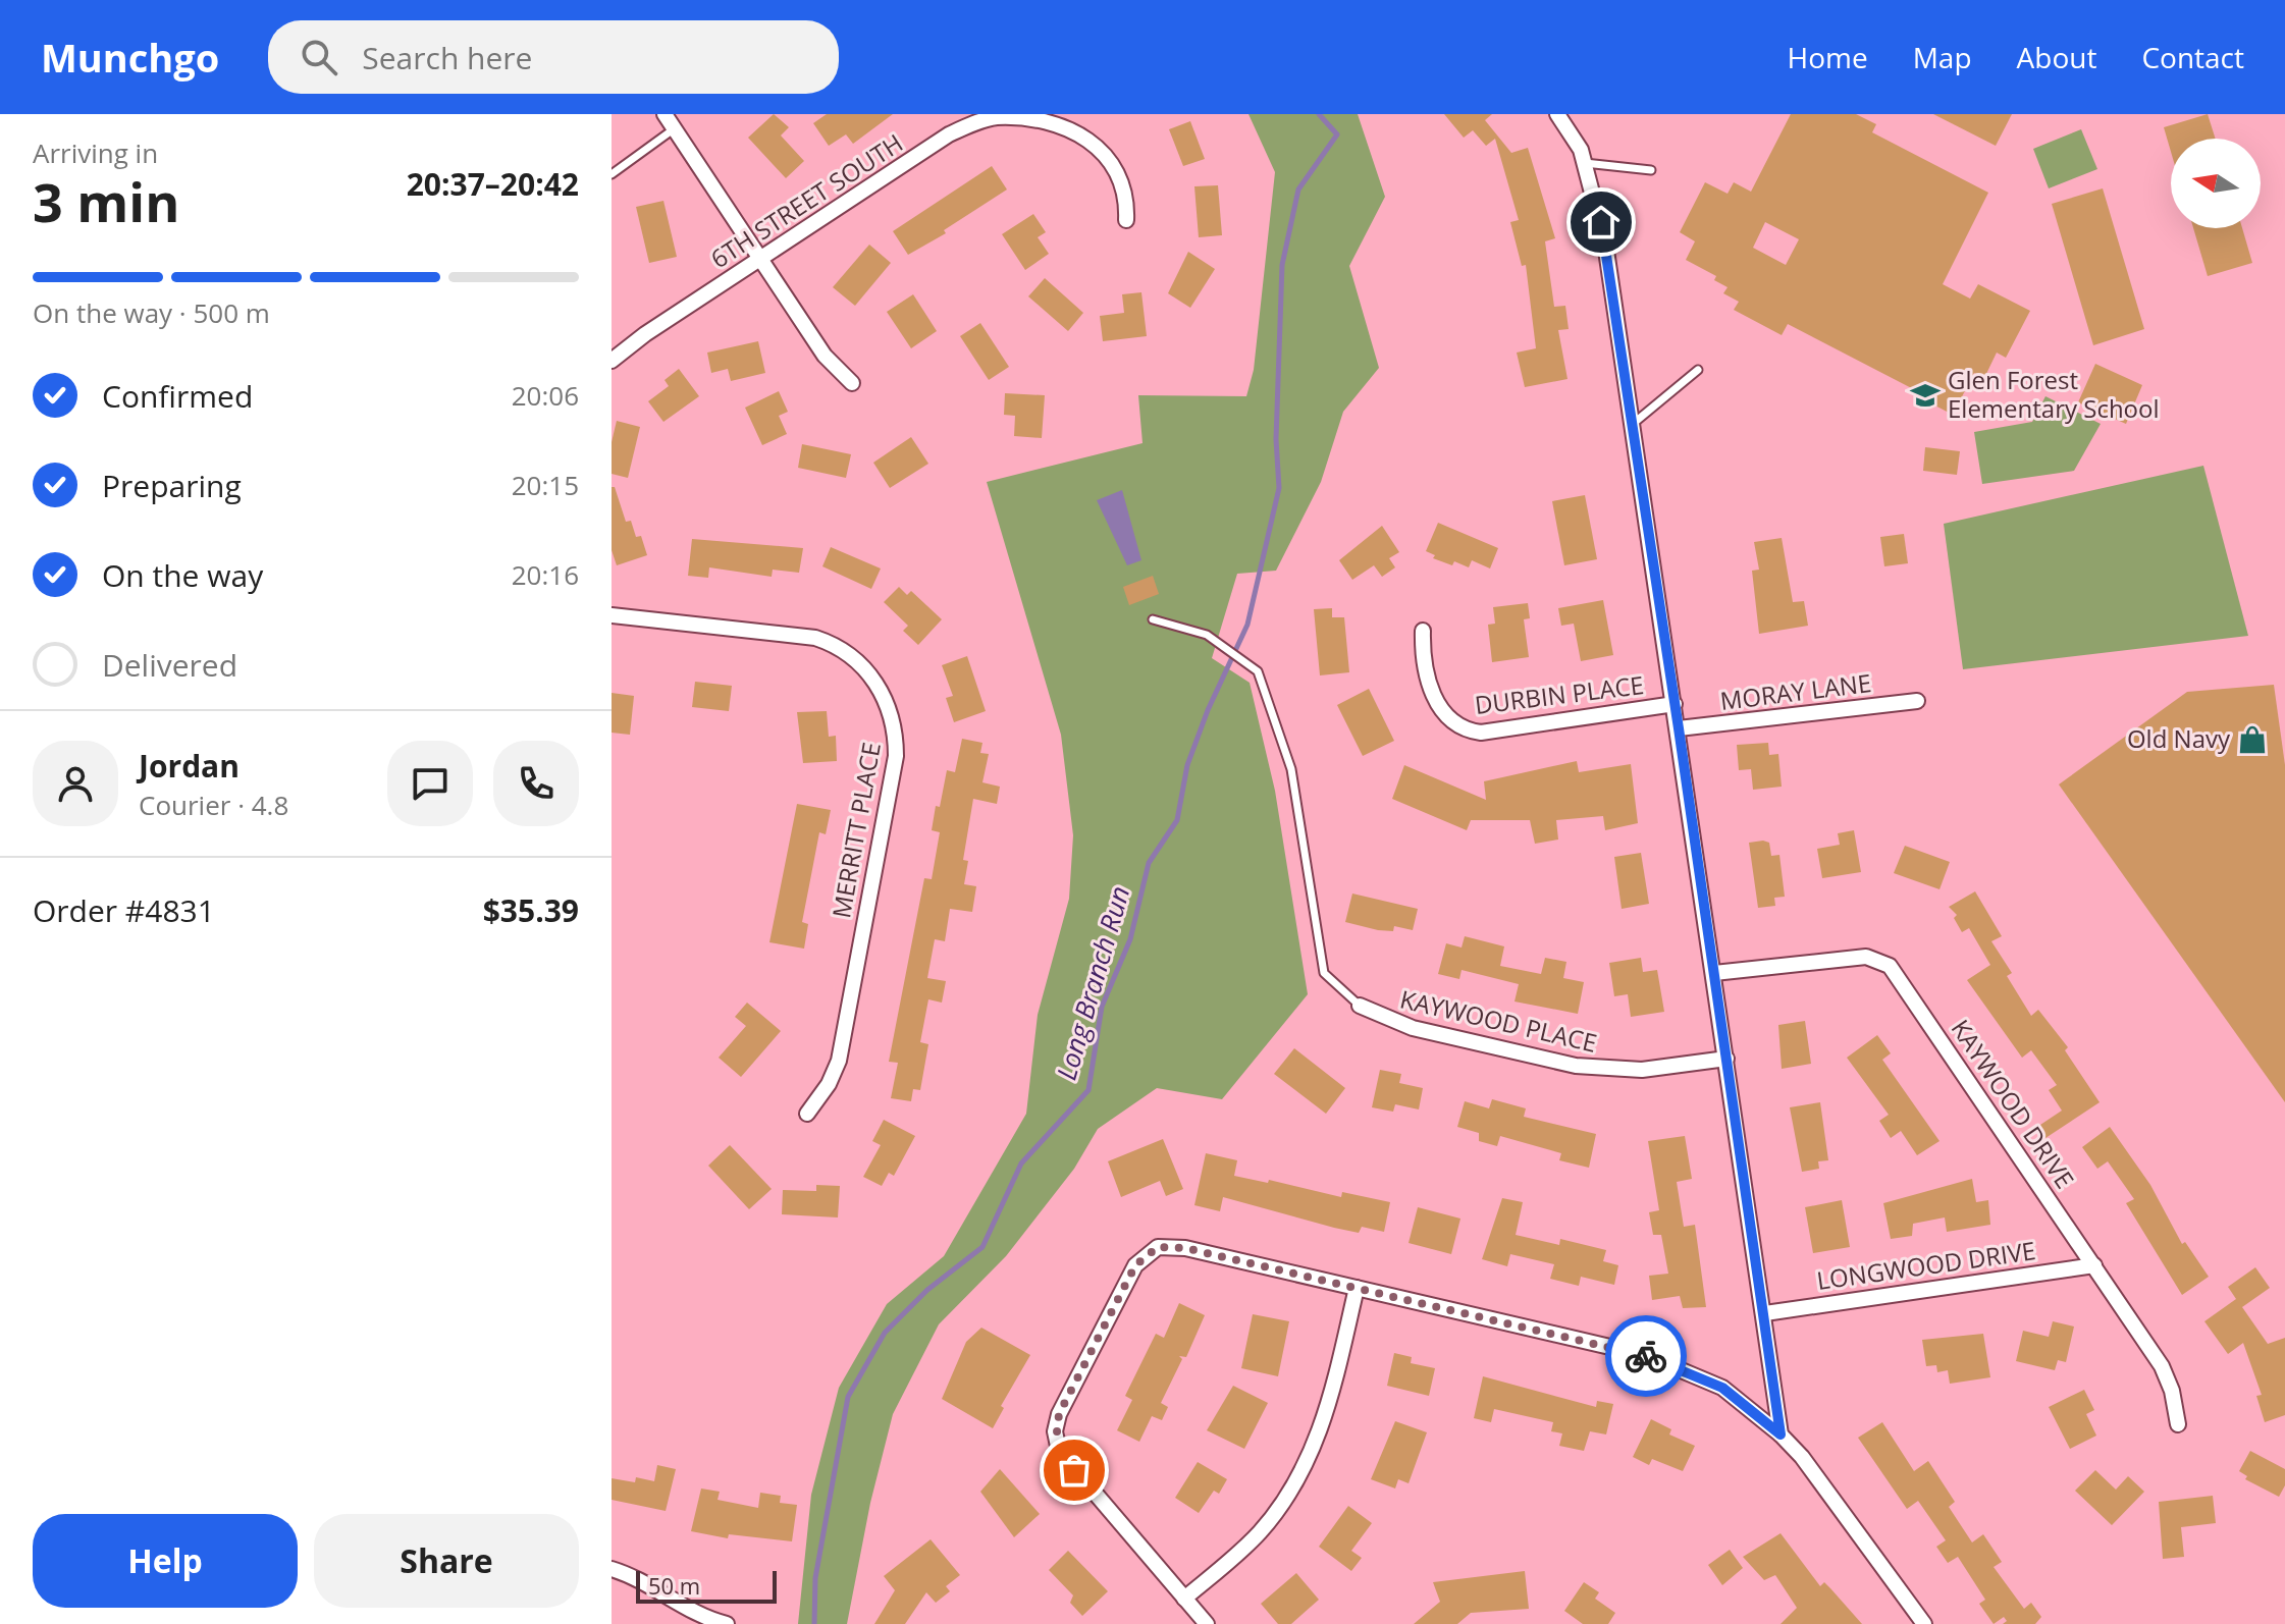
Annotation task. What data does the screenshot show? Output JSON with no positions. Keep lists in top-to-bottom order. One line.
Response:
{"streets":{"street":["6TH STREET SOUTH","MORAY LANE","DURBIN PLACE","MERRITT PLACE","KAYWOOD PLACE","KAYWOOD DRIVE","LONGWOOD DRIVE"]},"crossings":[["KAYWOOD DRIVE","LONGWOOD DRIVE"]],"water":["Long Branch Run"],"places":{"school or university":["Glen Forest Elementary School"],"shop":["Old Navy"]},"scale_bar":"50 m","north":"left","page":{"header":"Munchgo","search":"Search here","nav":["Home","Map","About","Contact"],"heading":["3 min","Arriving in","20:37–20:42"],"panel":["Jordan","Courier · 4.8","Order #4831","$35.39"],"bar":"On the way · 500 m","list":[["Confirmed","20:06"],["Preparing","20:15"],["On the way","20:16"],"Delivered"],"buttons":["Help","Share"],"scale":"50 m"}}
